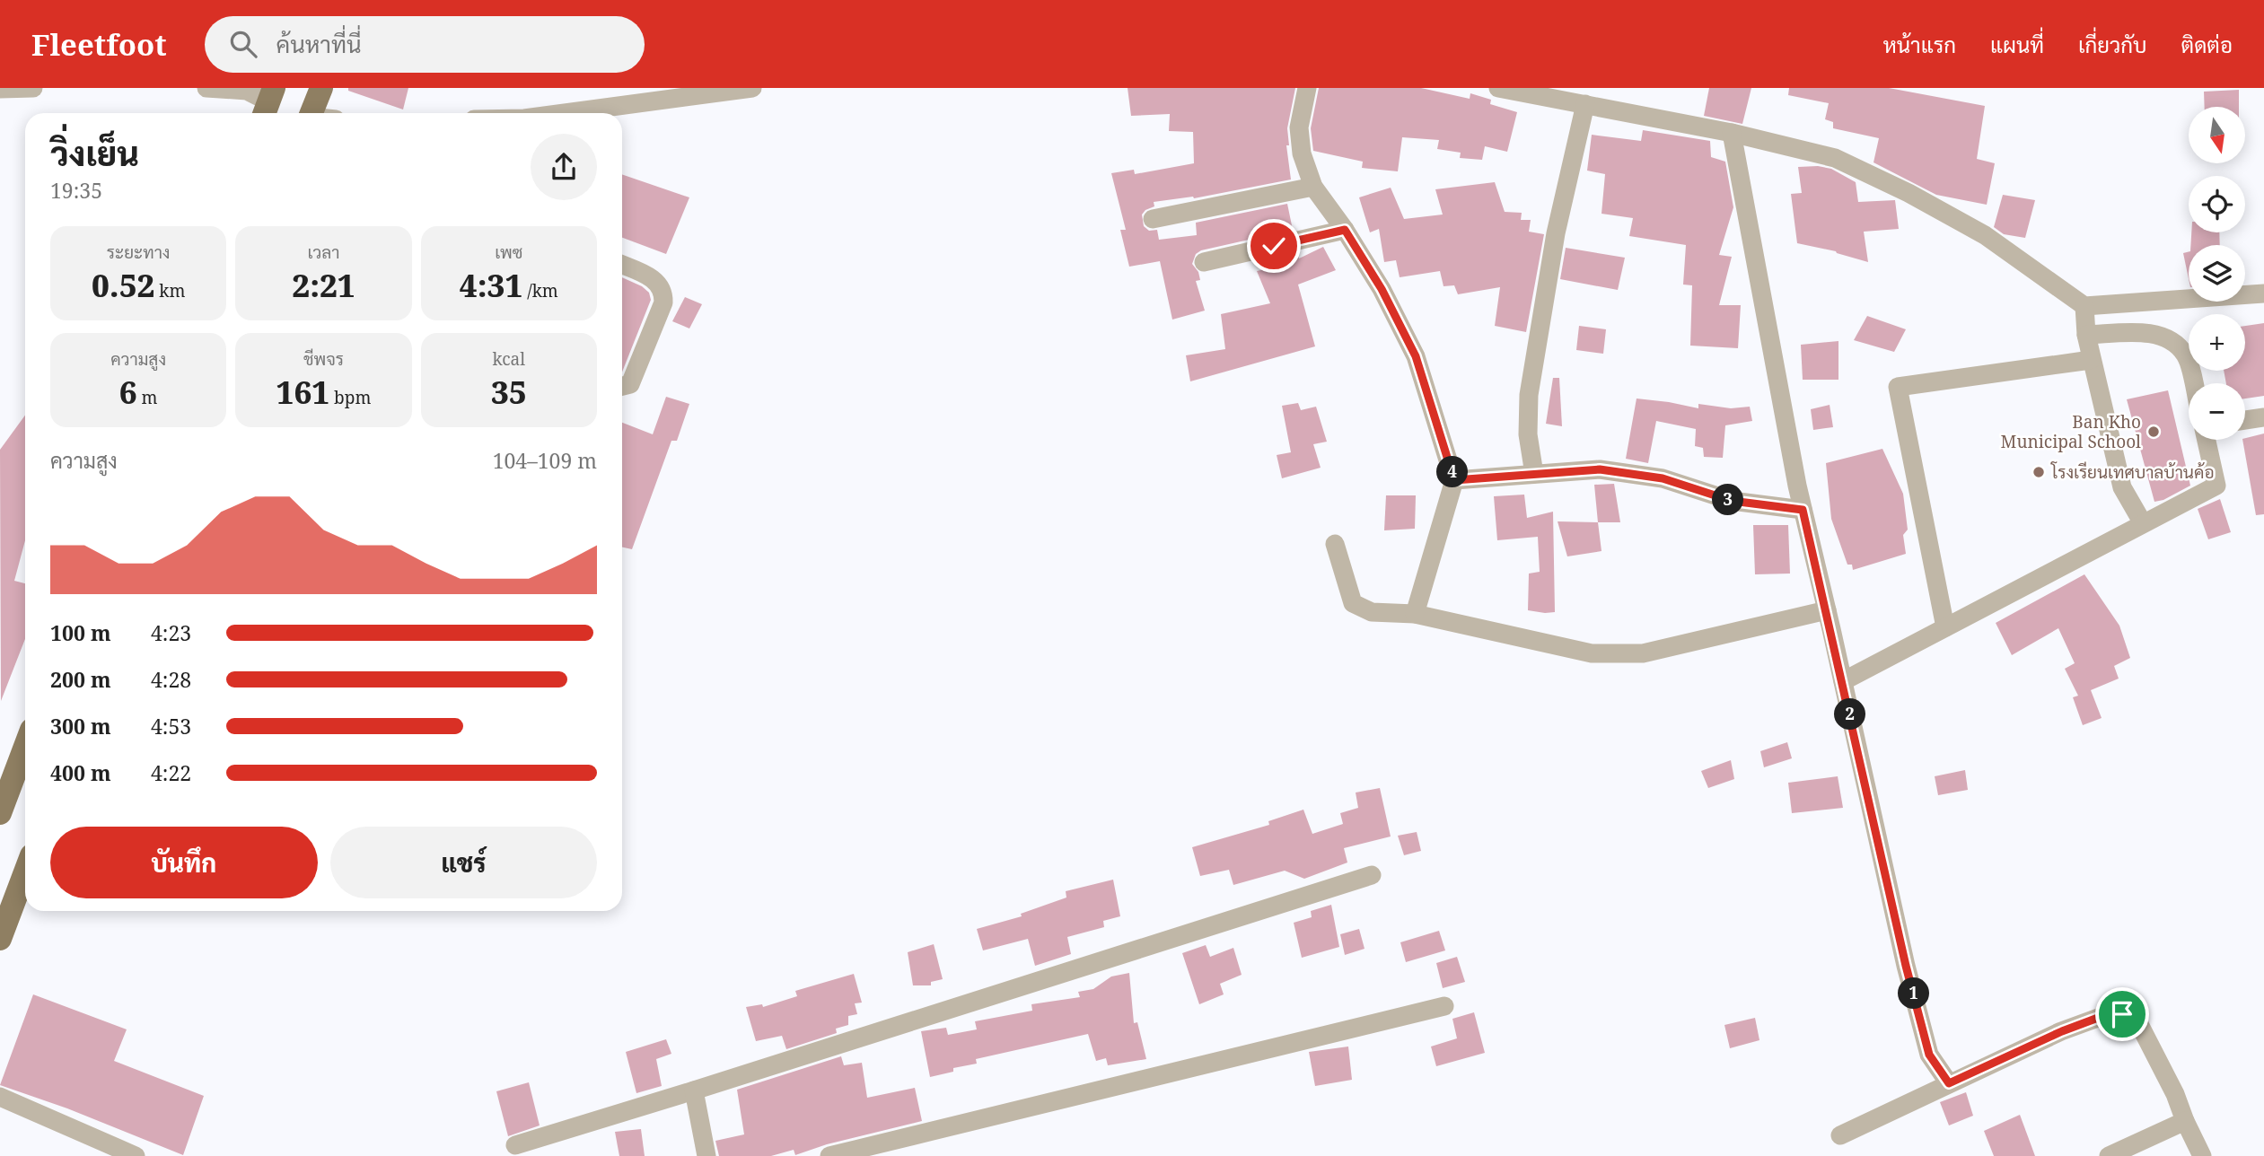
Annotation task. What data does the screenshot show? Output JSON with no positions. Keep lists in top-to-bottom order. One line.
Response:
{"places":["Ban Kho Municipal School","โรงเรียนเทศบาลบ้านค้อ"],"north":"bottom","page":{"header":"Fleetfoot","search":"ค้นหาที่นี่","nav":["หน้าแรก","แผนที่","เกี่ยวกับ","ติดต่อ"],"map_buttons":["+","−"],"heading":["วิ่งเย็น","19:35"],"stats":[["ระยะทาง","0.52 km"],["เวลา","2:21"],["เพซ","4:31 /km"],["ความสูง","6 m"],["ชีพจร","161 bpm"],["kcal","35"]],"chart":["ความสูง","104–109 m"],"pins":["4","3","2","1"],"list":[{"name":"100 m","note":"4:23"},{"name":"200 m","note":"4:28"},{"name":"300 m","note":"4:53"},{"name":"400 m","note":"4:22"}],"buttons":["บันทึก","แชร์"]}}
